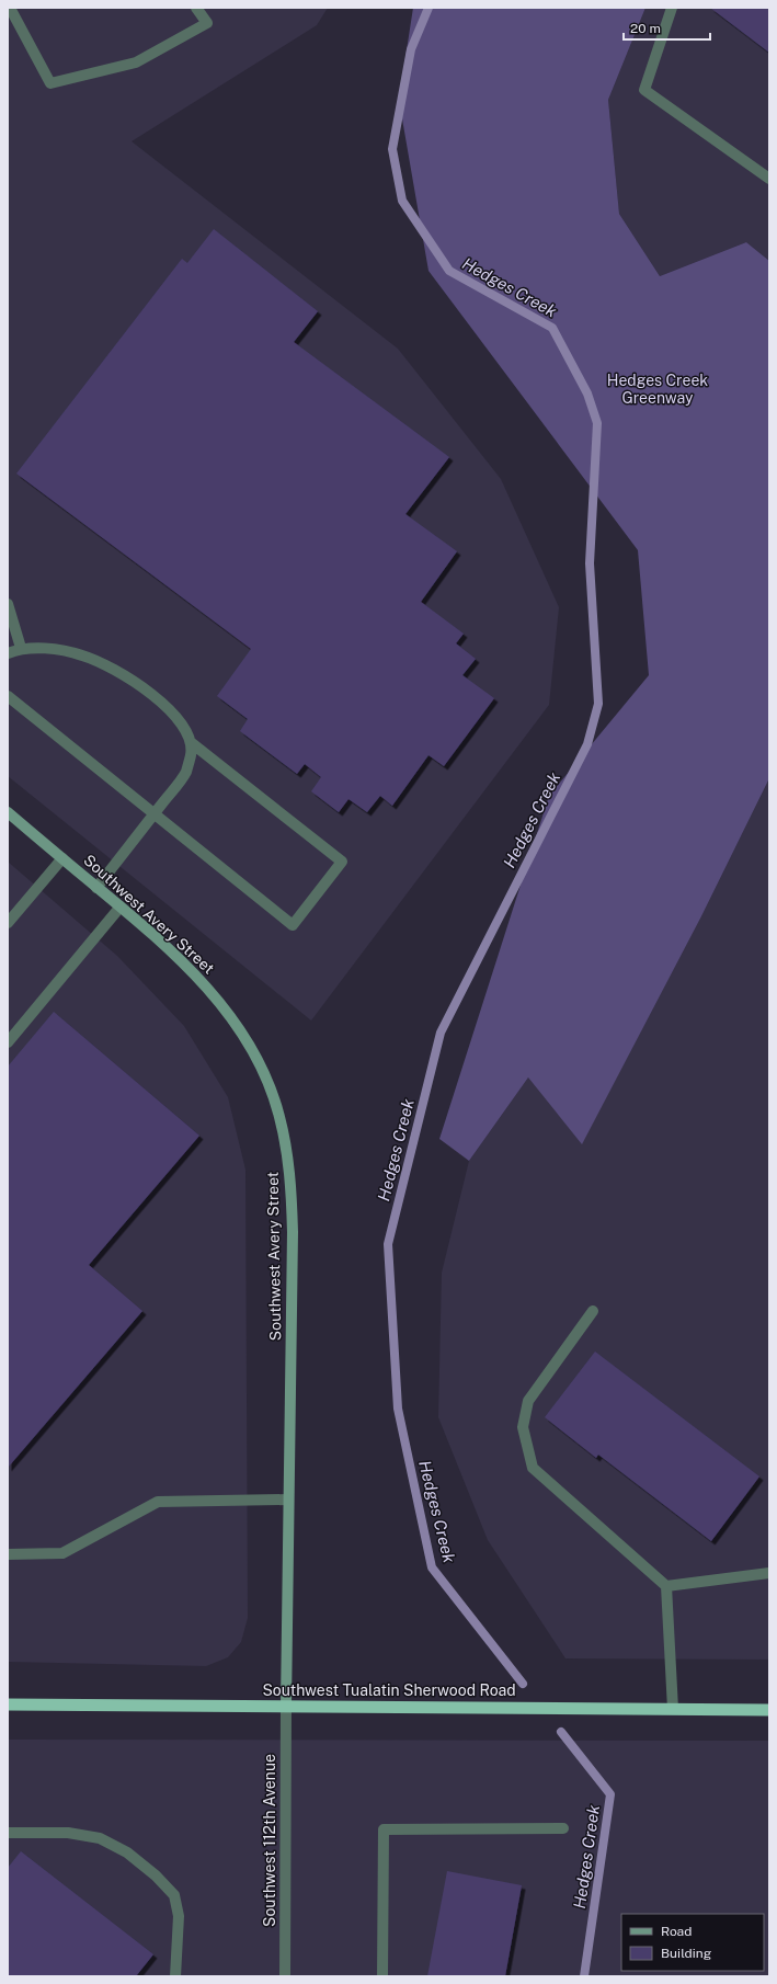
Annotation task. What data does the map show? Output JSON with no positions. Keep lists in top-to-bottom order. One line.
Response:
{"streets":{"highway":["Southwest Tualatin Sherwood Road"],"main road":["Southwest Avery Street"],"street":["Southwest 112th Avenue"]},"crossings":[["Southwest Avery Street","Southwest Tualatin Sherwood Road"],["Southwest Avery Street","Southwest 112th Avenue"],["Southwest Tualatin Sherwood Road","Southwest 112th Avenue"]],"water":["Hedges Creek"],"parks":["Hedges Creek Greenway"],"legend":["Road","Building"],"scale_bar":"20 m"}
